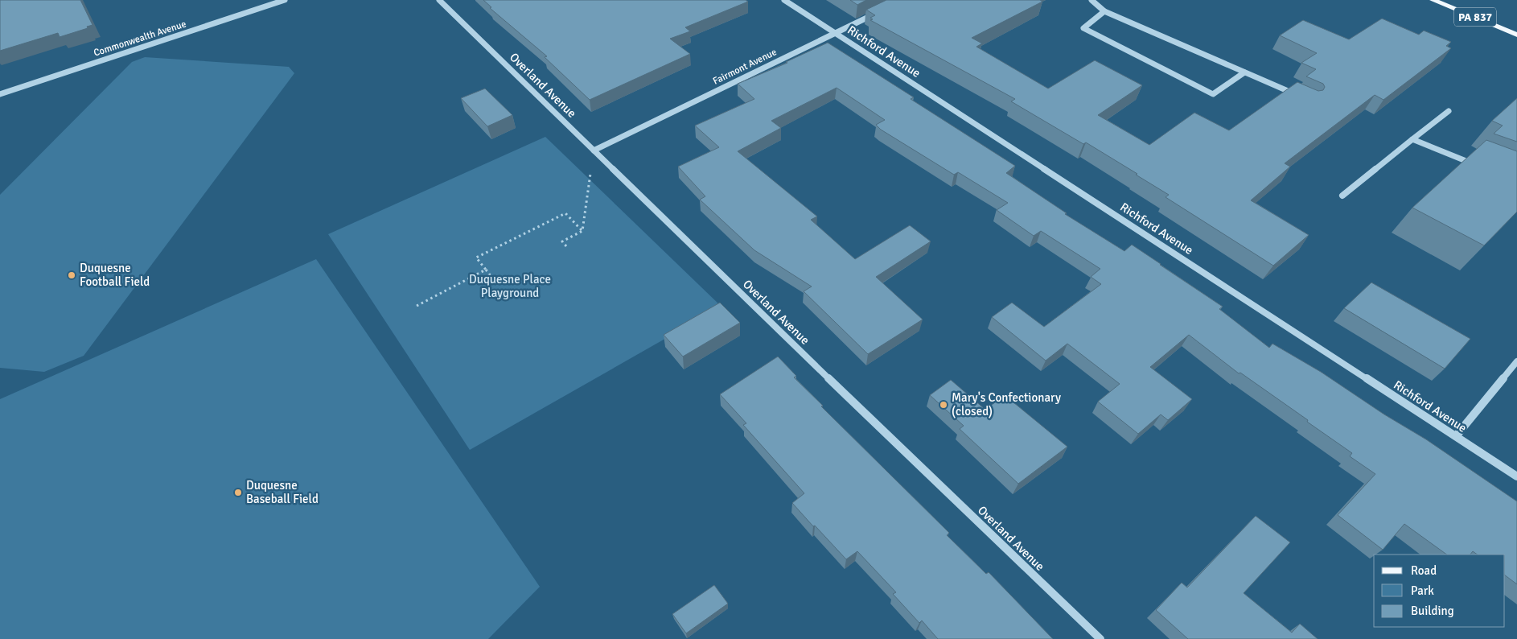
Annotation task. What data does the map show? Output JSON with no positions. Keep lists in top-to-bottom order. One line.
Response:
{"streets":{"main road":["PA 837"],"street":["Commonwealth Avenue","Richford Avenue","Fairmont Avenue","Overland Avenue"]},"crossings":[["Richford Avenue","Fairmont Avenue"],["Fairmont Avenue","Overland Avenue"]],"parks":["Duquesne Place Playground"],"places":["Duquesne Football Field","Mary's Confectionary (closed)","Duquesne Baseball Field"],"legend":["Road","Park","Building"]}
